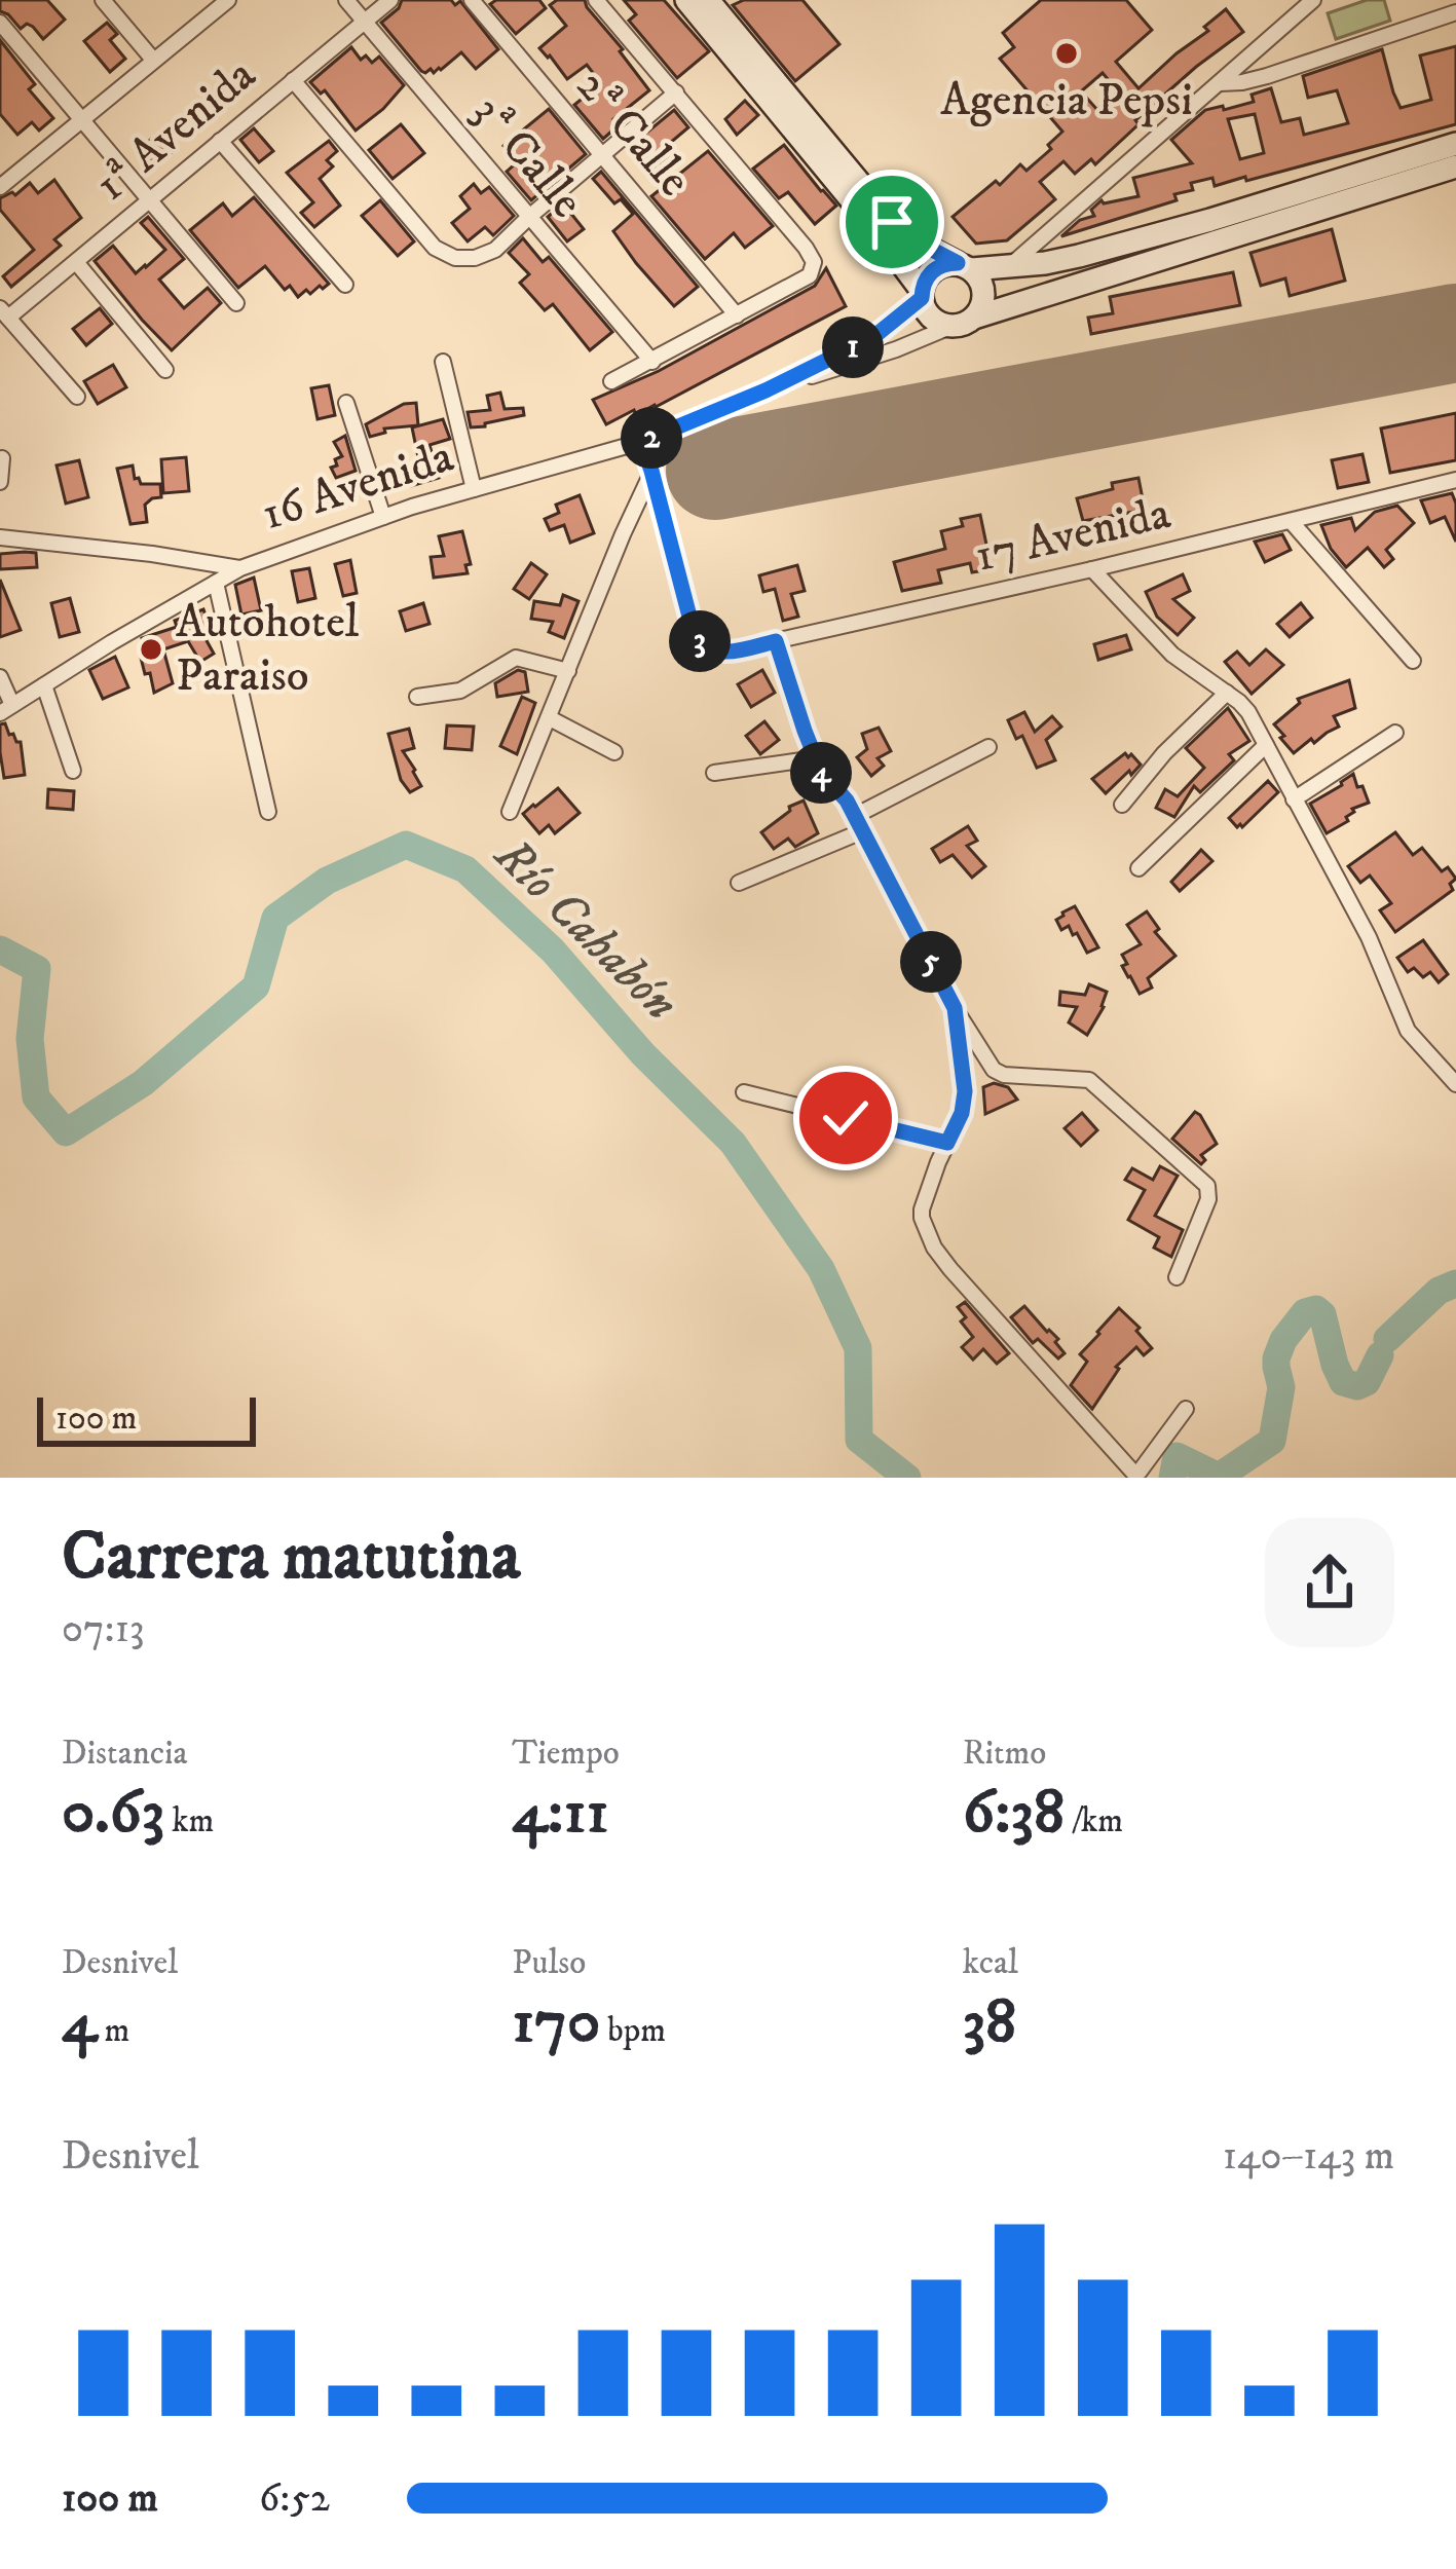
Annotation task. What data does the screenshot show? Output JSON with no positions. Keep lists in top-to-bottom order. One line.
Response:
{"streets":{"street":["1ª Avenida","2ª Calle","3ª Calle","16 Avenida","17 Avenida"]},"crossings":[["1ª Avenida","3ª Calle"]],"water":["Río Cahabón"],"places":["Agencia Pepsi","Autohotel Paraiso"],"scale_bar":"100 m","page":{"pins":["1","2","3","4","5"],"scale":"100 m","heading":["Carrera matutina","07:13"],"stats":[["Distancia","0.63 km"],["Tiempo","4:11"],["Ritmo","6:38 /km"],["Desnivel","4 m"],["Pulso","170 bpm"],["kcal","38"]],"chart":["Desnivel","140–143 m"],"list":[{"name":"100 m","note":"6:52"}]}}
